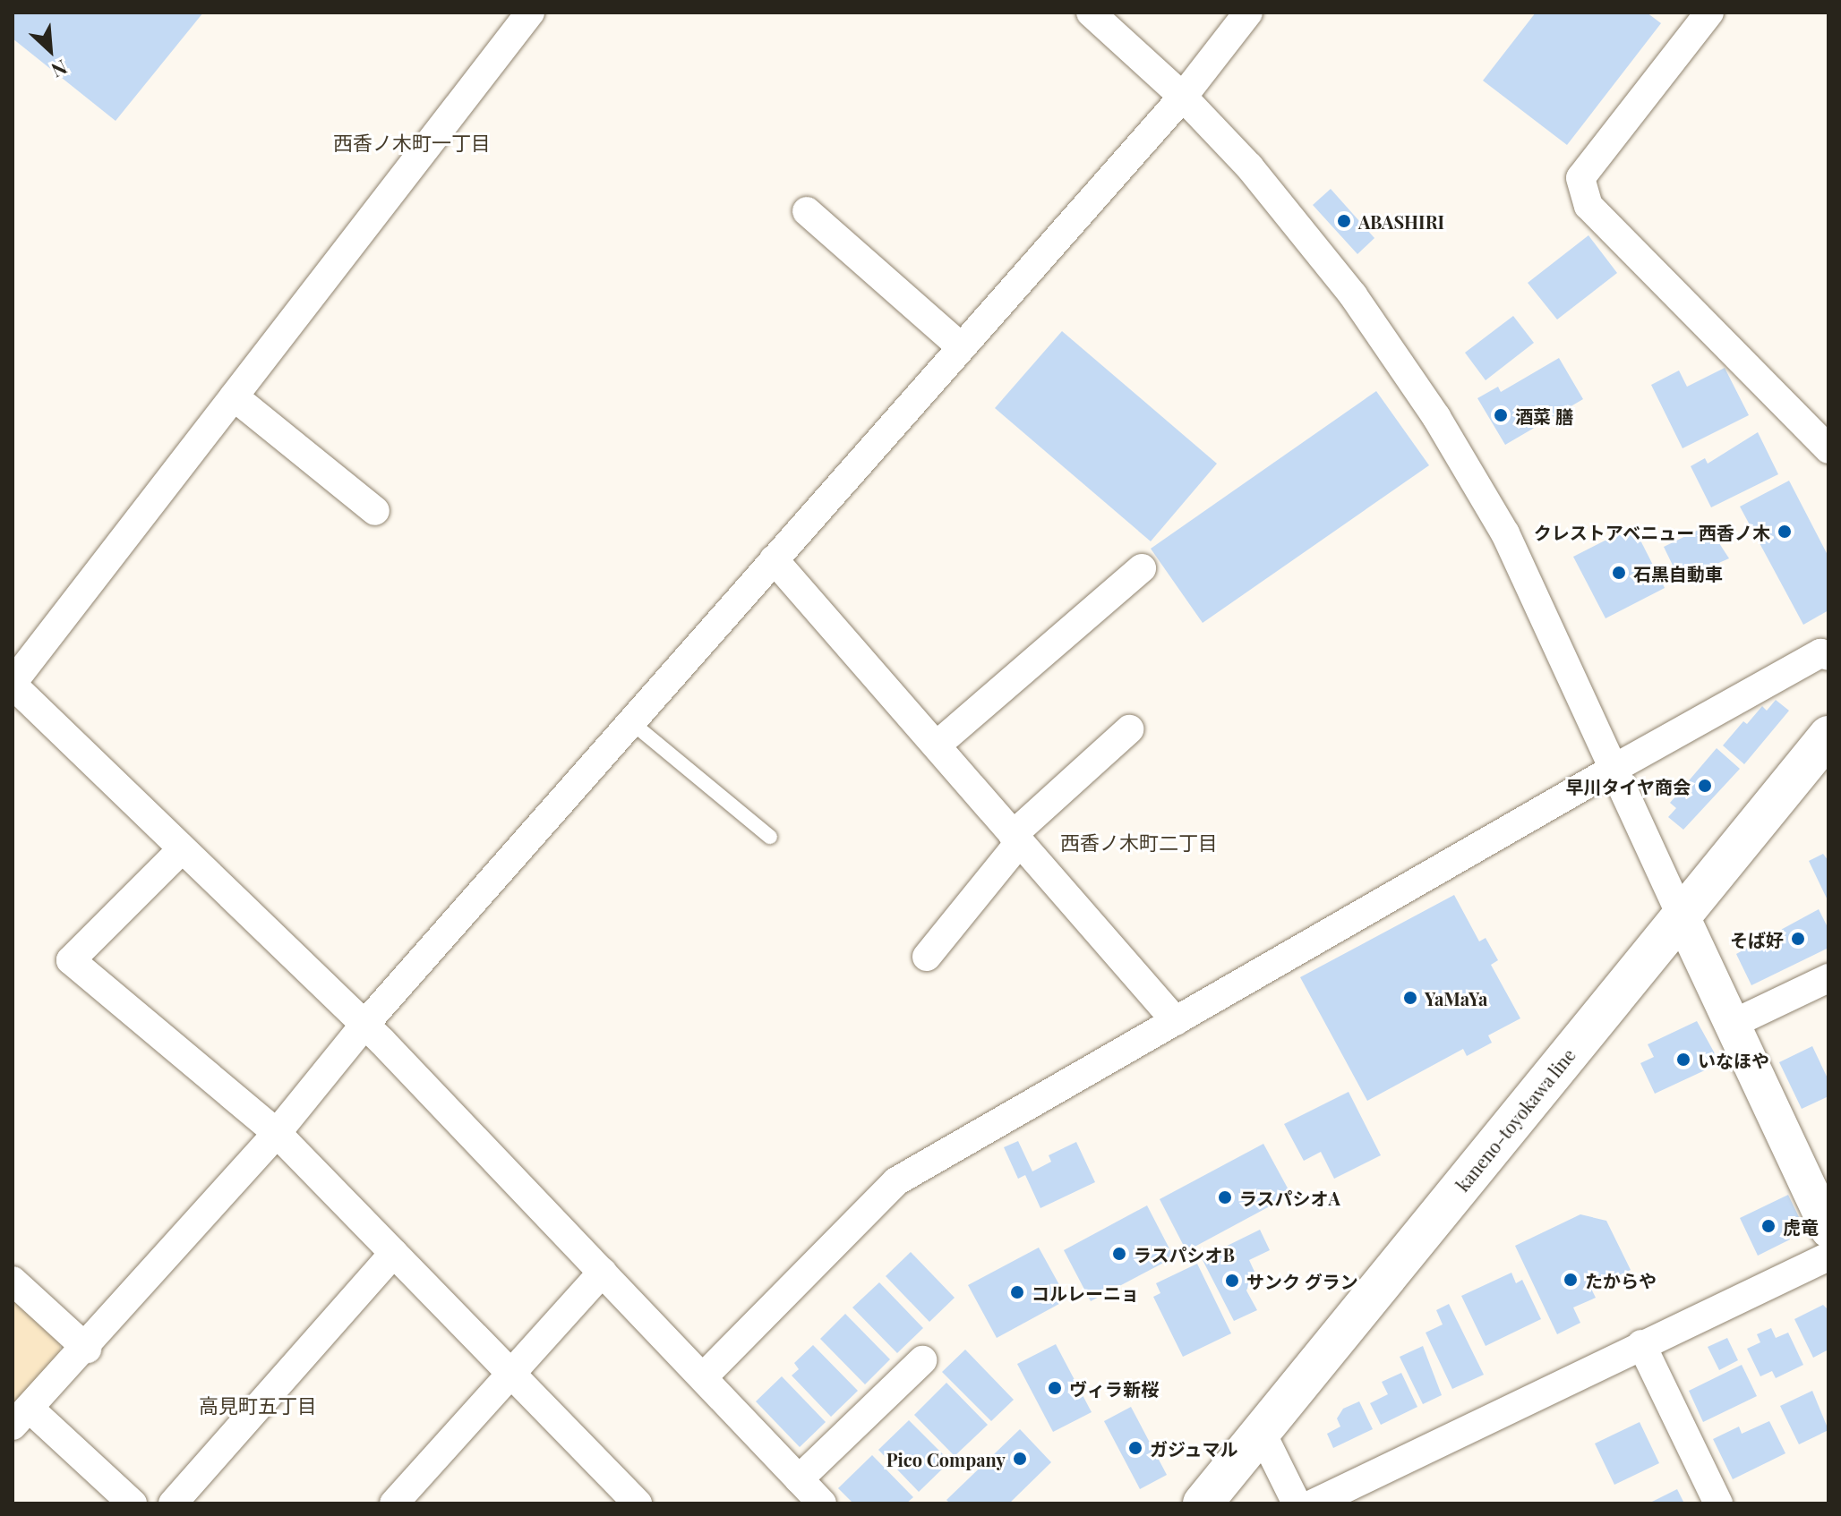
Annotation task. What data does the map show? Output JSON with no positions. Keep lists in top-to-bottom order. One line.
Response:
{"streets":{"main road":["kaneno-toyokawa line"]},"districts":["西香ノ木町一丁目","西香ノ木町二丁目","高見町五丁目"],"places":["ABASHIRI","酒菜 膳","クレストアベニュー 西香ノ木","石黒自動車","早川タイヤ商会","そば好","YaMaYa","いなほや","ラスパシオA","虎竜","ラスパシオB","たからや","サンク グラン","コルレーニョ","ヴィラ新桜","ガジュマル","Pico Company"],"north":"bottom right"}
